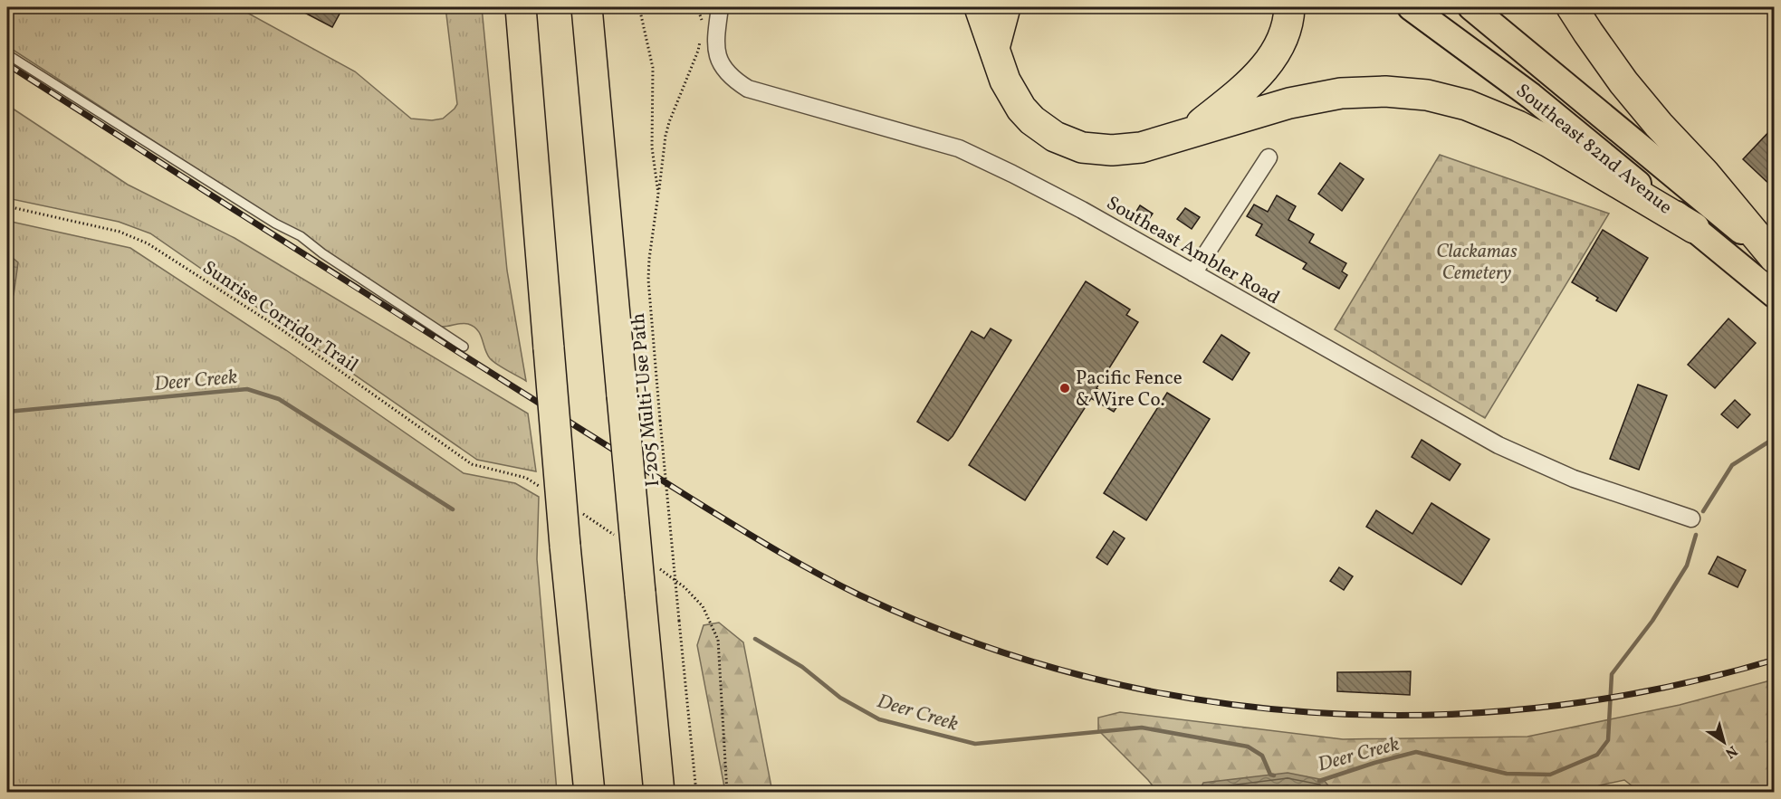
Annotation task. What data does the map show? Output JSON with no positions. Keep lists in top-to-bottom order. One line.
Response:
{"streets":{"main road":["Southeast 82nd Avenue"],"street":["Southeast Ambler Road"],"path":["Sunrise Corridor Trail","I-205 Multi-Use Path"]},"water":["Deer Creek"],"parks":["Clackamas Cemetery"],"places":["Pacific Fence & Wire Co."],"north":"bottom right"}
